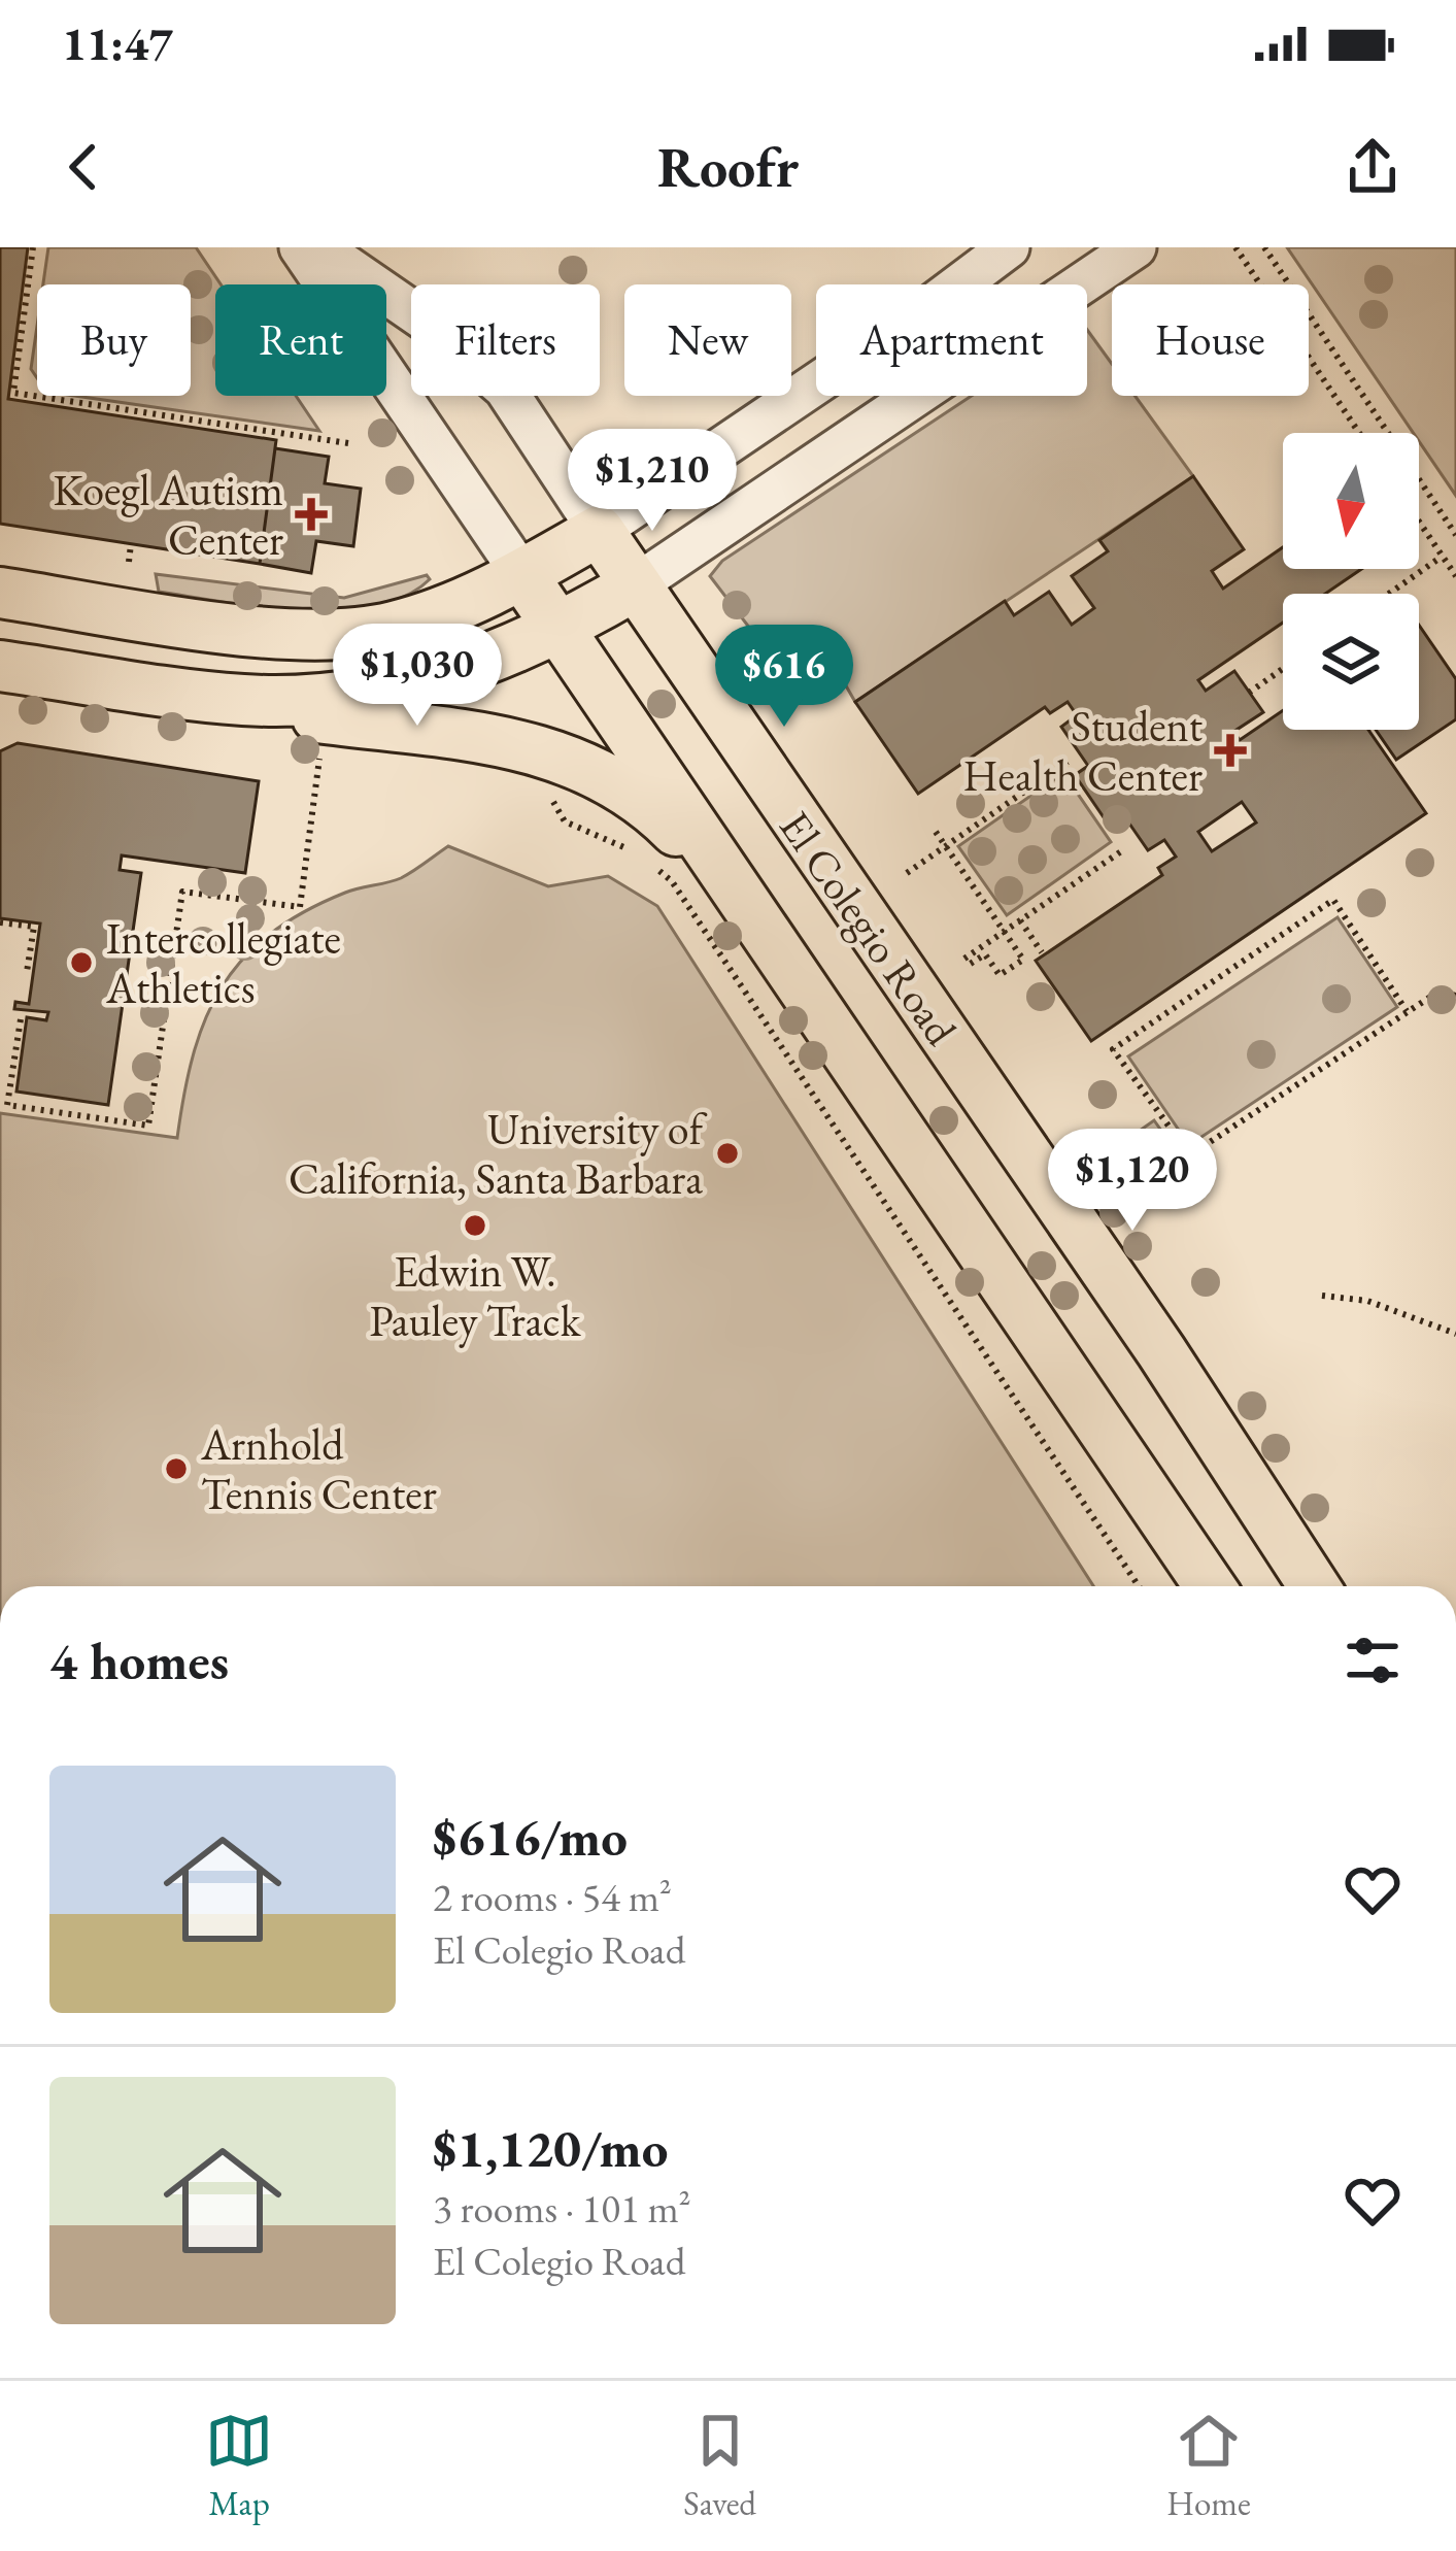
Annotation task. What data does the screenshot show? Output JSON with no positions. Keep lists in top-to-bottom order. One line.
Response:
{"streets":{"main road":["El Colegio Road"]},"places":{"health":["Koegl Autism Center","Student Health Center"],"other":["Intercollegiate Athletics","University of California, Santa Barbara","Edwin W. Pauley Track","Arnhold Tennis Center"]},"north":"bottom","page":{"status":"11:47","header":"Roofr","chip":["Buy","Rent","Filters","New","Apartment","House"],"price":["$1,210","$1,030","$616","$1,120"],"heading":"4 homes","list":[{"name":"$616/mo","note":"2 rooms · 54 m² · El Colegio Road"},{"name":"$1,120/mo","note":"3 rooms · 101 m² · El Colegio Road"}],"tabs":["Map","Saved","Home"]}}
